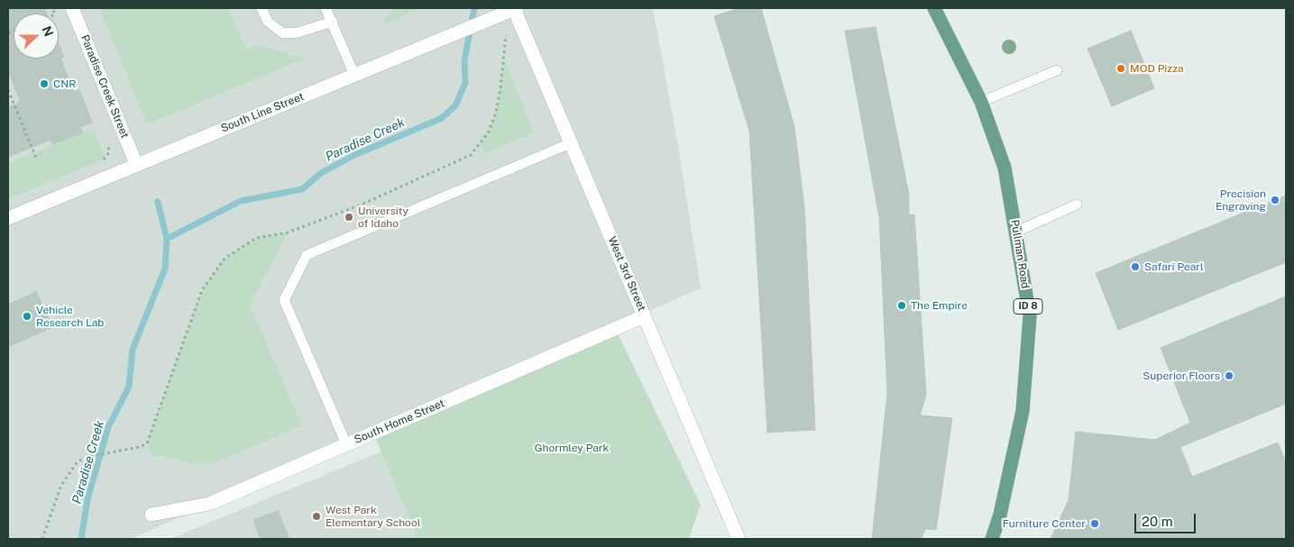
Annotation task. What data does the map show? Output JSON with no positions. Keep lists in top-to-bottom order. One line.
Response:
{"streets":{"main road":["Pullman Road","ID 8"],"street":["Paradise Creek Street","South Line Street","West 3rd Street","South Home Street"]},"crossings":[["Paradise Creek Street","South Line Street"],["South Line Street","West 3rd Street"],["West 3rd Street","South Home Street"]],"water":["Paradise Creek"],"parks":["Ghormley Park"],"places":["MOD Pizza","CNR","Precision Engraving","University of Idaho","Safari Pearl","The Empire","Vehicle Research Lab","Superior Floors","West Park Elementary School","Furniture Center"],"scale_bar":"20 m","north":"right"}
